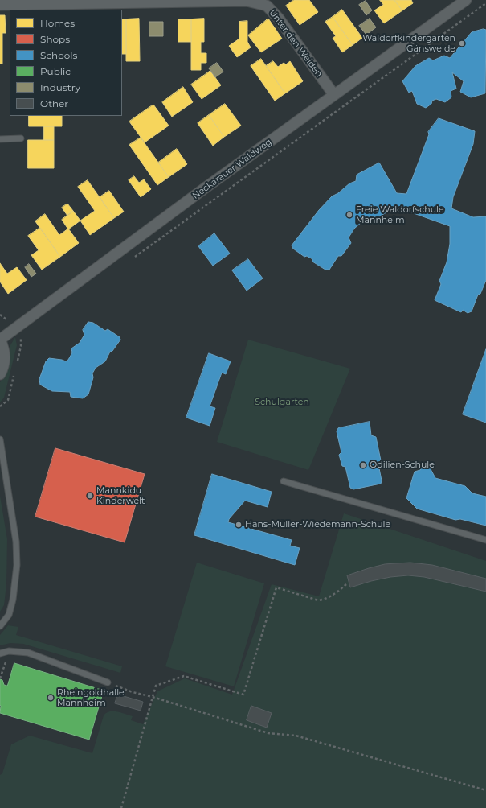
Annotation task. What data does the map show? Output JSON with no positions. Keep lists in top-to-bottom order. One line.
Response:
{"streets":{"street":["Unter den Weiden","Neckarauer Waldweg"]},"crossings":[["Unter den Weiden","Neckarauer Waldweg"]],"parks":["Schulgarten"],"places":["Waldorfkindergarten Gänsweide","Freie Waldorfschule Mannheim","Odilien-Schule","Mannkidu Kinderwelt","Hans-Müller-Wiedemann-Schule","Rheingoldhalle Mannheim"],"legend":["Homes","Shops","Schools","Public","Industry","Other"]}
